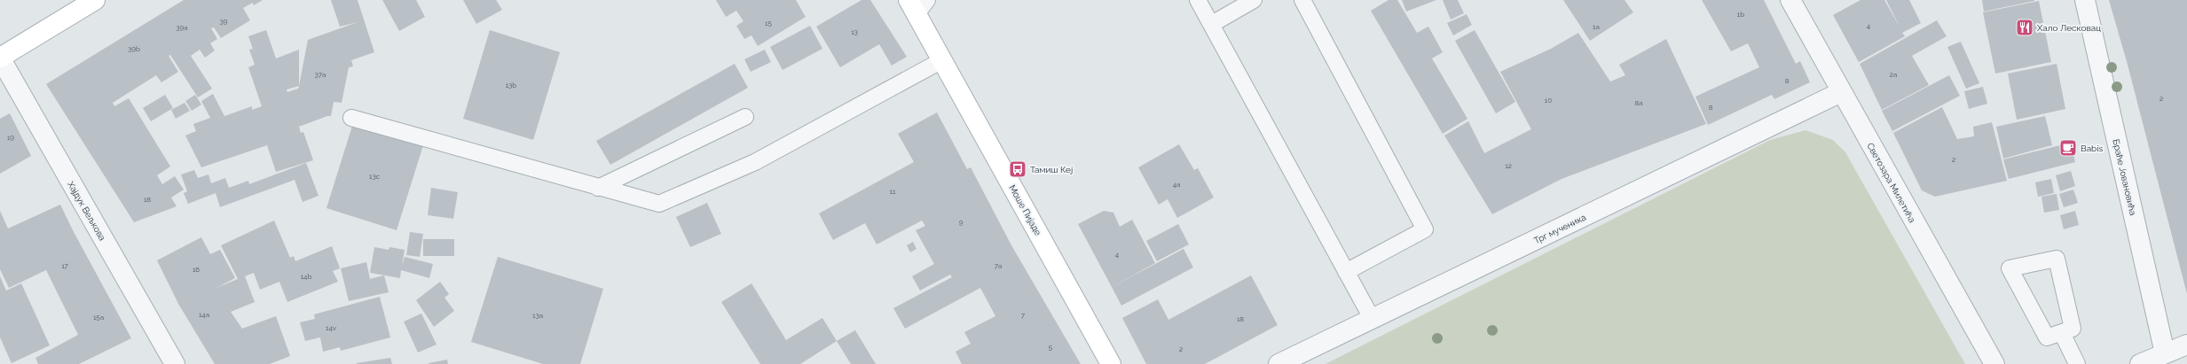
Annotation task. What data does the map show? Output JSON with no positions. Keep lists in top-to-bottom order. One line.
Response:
{"streets":{"main road":["Моше Пијаде"],"street":["Браће Јовановића","Светозара Милетића","Хајдук Вељкова","Трг мученика"]},"crossings":[["Светозара Милетића","Трг мученика"]],"places":{"restaurant":["Хало Лесковац"],"cafe":["Babis"],"bus stop":["Тамиш Кеј"]},"house_numbers":["1b","39","15","4","1a","39a","13","39b","37a","2a","8","13b","2","10","8a","8","19","2","12","13c","4a","11","18","9","4","17","7a","16","14b","14a","13a","7","15a","18","14v","5","2"]}
